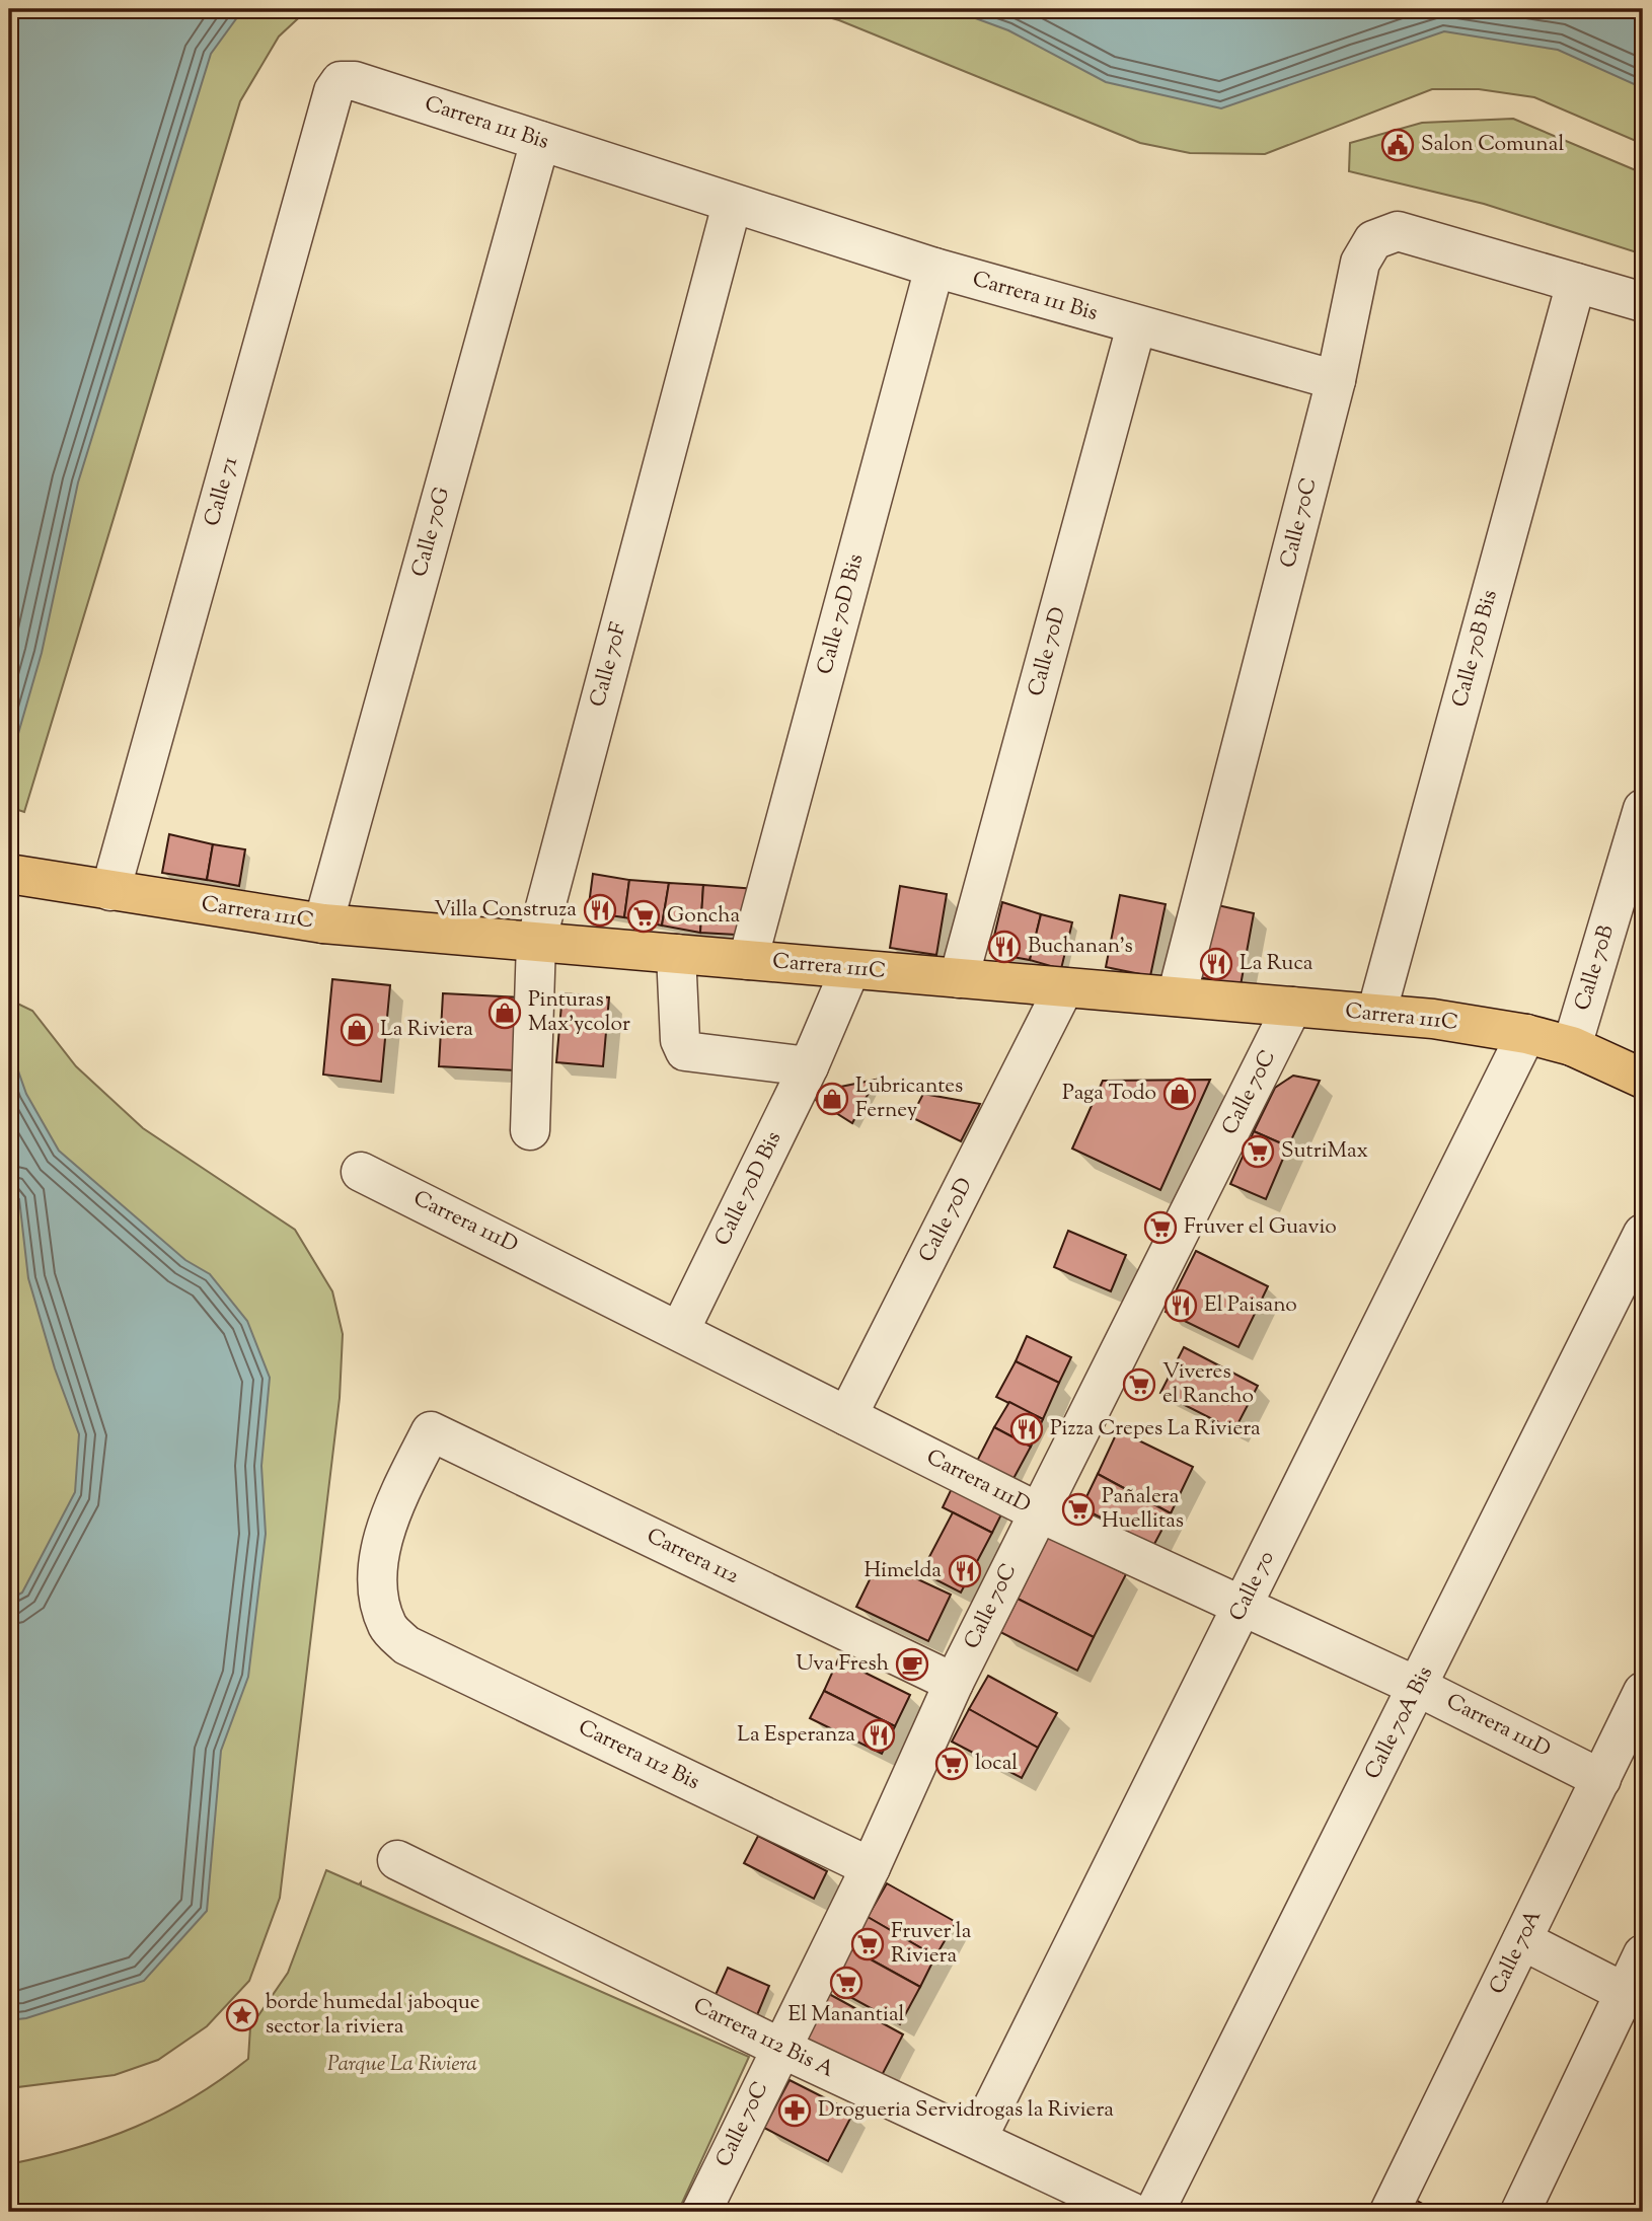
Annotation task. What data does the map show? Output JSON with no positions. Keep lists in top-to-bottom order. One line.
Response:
{"streets":{"main road":["Carrera 111C"],"street":["Carrera 111 Bis","Calle 71","Calle 70C","Calle 70G","Calle 70D Bis","Calle 70B Bis","Calle 70D","Calle 70F","Calle 70B","Carrera 111D","Carrera 112","Calle 70","Calle 70A Bis","Carrera 112 Bis","Calle 70A","Carrera 112 Bis A"]},"crossings":[["Carrera 111 Bis","Calle 71"],["Carrera 111 Bis","Calle 70C"],["Carrera 111 Bis","Calle 70G"],["Carrera 111 Bis","Calle 70D Bis"],["Carrera 111 Bis","Calle 70D"],["Carrera 111 Bis","Calle 70F"],["Calle 71","Carrera 111C"],["Calle 70C","Carrera 111C"],["Calle 70C","Carrera 111D"],["Calle 70C","Carrera 112"],["Calle 70C","Carrera 112 Bis"],["Calle 70C","Carrera 112 Bis A"],["Calle 70G","Carrera 111C"],["Calle 70D Bis","Carrera 111C"],["Calle 70D Bis","Carrera 111D"],["Calle 70B Bis","Carrera 111C"],["Calle 70D","Carrera 111C"],["Calle 70D","Carrera 111D"],["Calle 70F","Carrera 111C"],["Carrera 111C","Calle 70B"],["Carrera 111C","Calle 70"],["Carrera 111D","Calle 70"],["Carrera 111D","Calle 70A Bis"],["Carrera 111D","Calle 70A"],["Carrera 112","Carrera 112 Bis"],["Calle 70","Carrera 112 Bis A"]],"parks":["Parque La Riviera"],"places":{"public building":["Salon Comunal"],"restaurant":["Villa Construza","Buchanan's","La Ruca","El Paisano","Pizza Crepes La Riviera","Himelda","La Esperanza"],"supermarket":["Goncha","SutriMax","Fruver el Guavio","Viveres el Rancho","Pañalera Huellitas","local","Fruver la Riviera","El Manantial"],"shop":["Pinturas Max'ycolor","La Riviera","Paga Todo","Lubricantes Ferney"],"cafe":["Uva Fresh"],"place":["borde humedal jaboque sector la riviera"],"pharmacy":["Drogueria Servidrogas la Riviera"]}}
